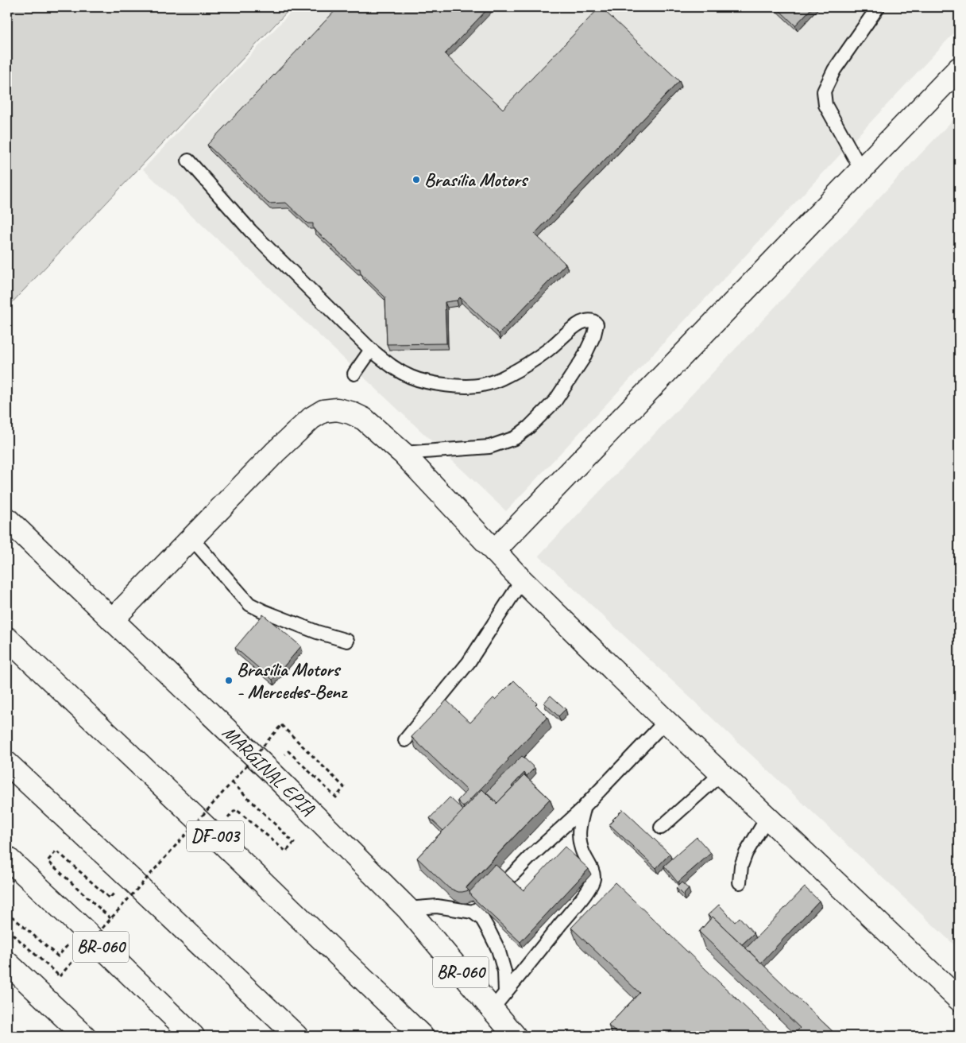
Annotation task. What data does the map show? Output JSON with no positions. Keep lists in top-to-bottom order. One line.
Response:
{"streets":{"main road":["MARGINAL EPIA","DF-003","BR-060"]},"places":["Brasília Motors","Brasília Motors - Mercedes-Benz"]}
